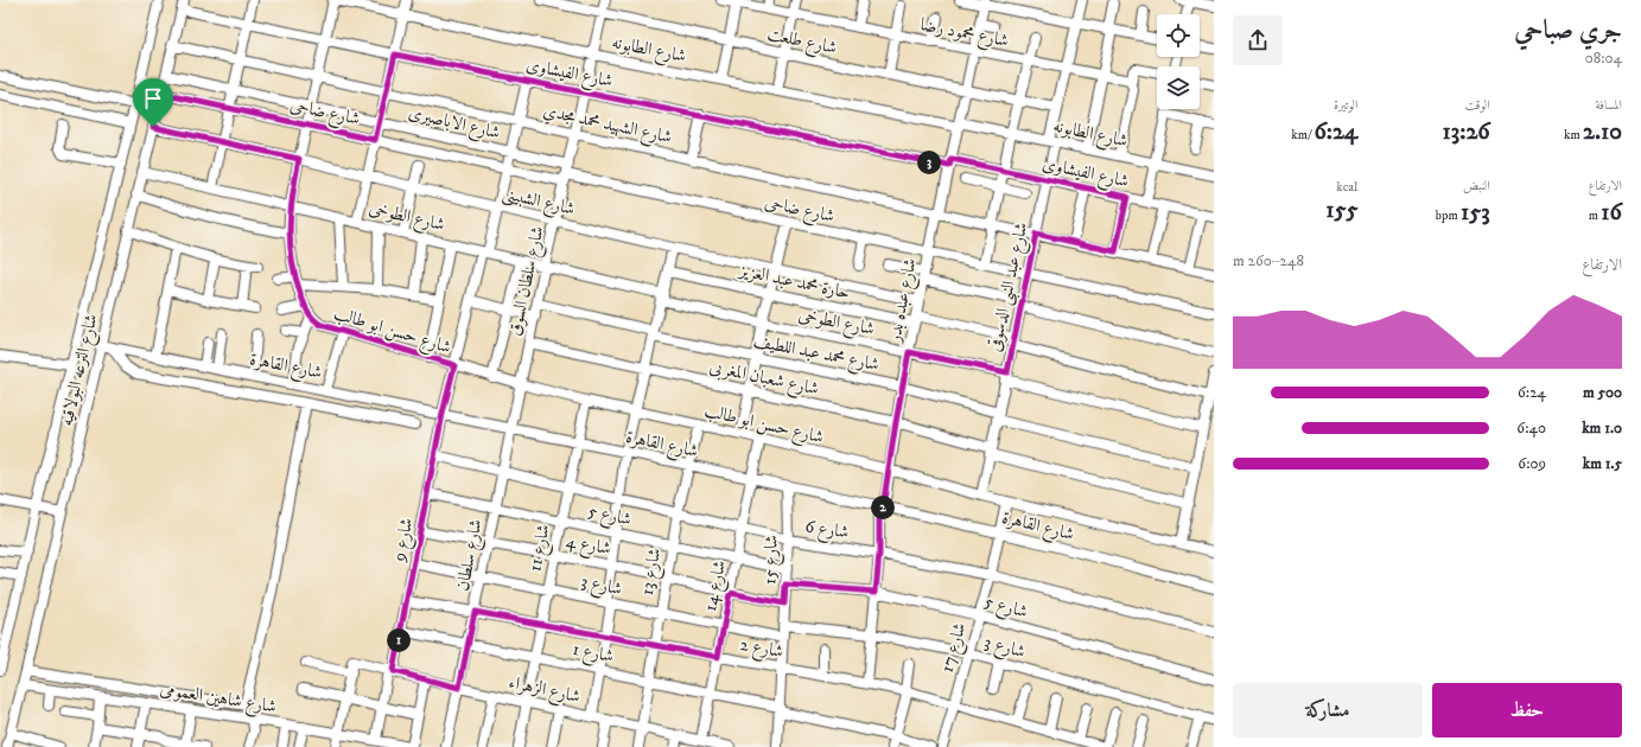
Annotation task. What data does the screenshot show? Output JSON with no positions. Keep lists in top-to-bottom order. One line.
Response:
{"streets":{"street":["شارع محمود رضا","شارع طلعت","شارع الطابونه","شارع الفيشاوى","شارع ضاحى","شارع الاباصيرى","شارع الشهيد محمد مجدي","شارع الشبينى","شارع الطوخى","شارع سلطان السوق","حارة محمد عبد العزيز","شارع عبد النبى الدسوقى","شارع عبده بدر","شارع حسن ابو طالب","شارع محمد عبد اللطيف","شارع القاهرة","شارع الترعه البولاقيه","شارع شعبان المغربى","شارع 5","شارع 6","شارع 9","شارع 4","شارع 11","شارع سلطان","شارع 15","شارع 13","شارع 3","شارع 14","شارع 2","شارع 17","شارع 1","شارع الزهراء","شارع شاهين العمومى"]},"crossings":[["شارع محمود رضا","شارع عبد النبى الدسوقى"],["شارع محمود رضا","شارع عبده بدر"],["شارع طلعت","شارع سلطان السوق"],["شارع طلعت","شارع عبد النبى الدسوقى"],["شارع طلعت","شارع عبده بدر"],["شارع الطابونه","شارع سلطان السوق"],["شارع الطابونه","شارع عبد النبى الدسوقى"],["شارع الطابونه","شارع عبده بدر"],["شارع الفيشاوى","شارع سلطان السوق"],["شارع الفيشاوى","شارع عبد النبى الدسوقى"],["شارع الفيشاوى","شارع عبده بدر"],["شارع الفيشاوى","شارع الترعه البولاقيه"],["شارع الفيشاوى","شارع 9"],["شارع ضاحى","شارع سلطان السوق"],["شارع ضاحى","شارع عبد النبى الدسوقى"],["شارع ضاحى","شارع عبده بدر"],["شارع ضاحى","شارع الترعه البولاقيه"],["شارع ضاحى","شارع 9"],["شارع الاباصيرى","شارع سلطان السوق"],["شارع الاباصيرى","شارع الترعه البولاقيه"],["شارع الاباصيرى","شارع 9"],["شارع الشهيد محمد مجدي","شارع سلطان السوق"],["شارع الشهيد محمد مجدي","شارع عبد النبى الدسوقى"],["شارع الشهيد محمد مجدي","شارع عبده بدر"],["شارع الشهيد محمد مجدي","شارع الترعه البولاقيه"],["شارع الشهيد محمد مجدي","شارع 9"],["شارع الشبينى","شارع سلطان السوق"],["شارع الشبينى","شارع عبده بدر"],["شارع الشبينى","شارع الترعه البولاقيه"],["شارع الشبينى","شارع 9"],["شارع الطوخى","شارع سلطان السوق"],["شارع الطوخى","شارع عبد النبى الدسوقى"],["شارع الطوخى","شارع عبده بدر"],["شارع الطوخى","شارع الترعه البولاقيه"],["شارع الطوخى","شارع 9"],["شارع سلطان السوق","شارع حسن ابو طالب"],["شارع سلطان السوق","شارع محمد عبد اللطيف"],["شارع سلطان السوق","شارع القاهرة"],["شارع سلطان السوق","شارع شعبان المغربى"],["شارع سلطان السوق","شارع سلطان"],["حارة محمد عبد العزيز","شارع عبد النبى الدسوقى"],["حارة محمد عبد العزيز","شارع عبده بدر"],["شارع عبد النبى الدسوقى","شارع حسن ابو طالب"],["شارع عبد النبى الدسوقى","شارع محمد عبد اللطيف"],["شارع عبد النبى الدسوقى","شارع شعبان المغربى"],["شارع عبده بدر","شارع حسن ابو طالب"],["شارع عبده بدر","شارع محمد عبد اللطيف"],["شارع عبده بدر","شارع القاهرة"],["شارع عبده بدر","شارع شعبان المغربى"],["شارع عبده بدر","شارع 5"],["شارع عبده بدر","شارع 6"],["شارع عبده بدر","شارع 3"],["شارع عبده بدر","شارع 2"],["شارع حسن ابو طالب","شارع 9"],["شارع حسن ابو طالب","شارع 11"],["شارع حسن ابو طالب","شارع 13"],["شارع حسن ابو طالب","شارع 14"],["شارع حسن ابو طالب","شارع 17"],["شارع القاهرة","شارع الترعه البولاقيه"],["شارع القاهرة","شارع 9"],["شارع القاهرة","شارع 11"],["شارع القاهرة","شارع سلطان"],["شارع القاهرة","شارع 15"],["شارع القاهرة","شارع 13"],["شارع القاهرة","شارع 14"],["شارع القاهرة","شارع 17"],["شارع الترعه البولاقيه","شارع شاهين العمومى"],["شارع 5","شارع 9"],["شارع 5","شارع 11"],["شارع 5","شارع سلطان"],["شارع 5","شارع 15"],["شارع 5","شارع 13"],["شارع 5","شارع 14"],["شارع 5","شارع 17"],["شارع 6","شارع 9"],["شارع 6","شارع 11"],["شارع 6","شارع سلطان"],["شارع 6","شارع 15"],["شارع 6","شارع 13"],["شارع 6","شارع 14"],["شارع 6","شارع 17"],["شارع 9","شارع 4"],["شارع 9","شارع 3"],["شارع 9","شارع 2"],["شارع 9","شارع 1"],["شارع 9","شارع الزهراء"],["شارع 9","شارع شاهين العمومى"],["شارع 4","شارع 11"],["شارع 4","شارع سلطان"],["شارع 4","شارع 15"],["شارع 4","شارع 13"],["شارع 4","شارع 14"],["شارع 11","شارع 3"],["شارع 11","شارع 2"],["شارع 11","شارع 1"],["شارع 11","شارع الزهراء"],["شارع سلطان","شارع 3"],["شارع سلطان","شارع 2"],["شارع سلطان","شارع 1"],["شارع سلطان","شارع الزهراء"],["شارع 15","شارع 3"],["شارع 15","شارع 2"],["شارع 15","شارع 1"],["شارع 13","شارع 3"],["شارع 13","شارع 2"],["شارع 13","شارع 1"],["شارع 13","شارع الزهراء"],["شارع 3","شارع 14"],["شارع 3","شارع 17"],["شارع 14","شارع 2"],["شارع 14","شارع 1"],["شارع 14","شارع الزهراء"],["شارع 2","شارع 17"]],"page":{"heading":["جري صباحي","08:04"],"stats":[["المسافة","2.10 km"],["الوقت","13:26"],["الوتيرة","6:24 /km"],["الارتفاع","16 m"],["النبض","153 bpm"],["kcal","155"]],"pins":["3","2","1"],"chart":["الارتفاع","248–260 m"],"list":[{"name":"500 m","note":"6:24"},{"name":"1.0 km","note":"6:40"},{"name":"1.5 km","note":"6:09"}],"buttons":["حفظ","مشاركة"]}}
